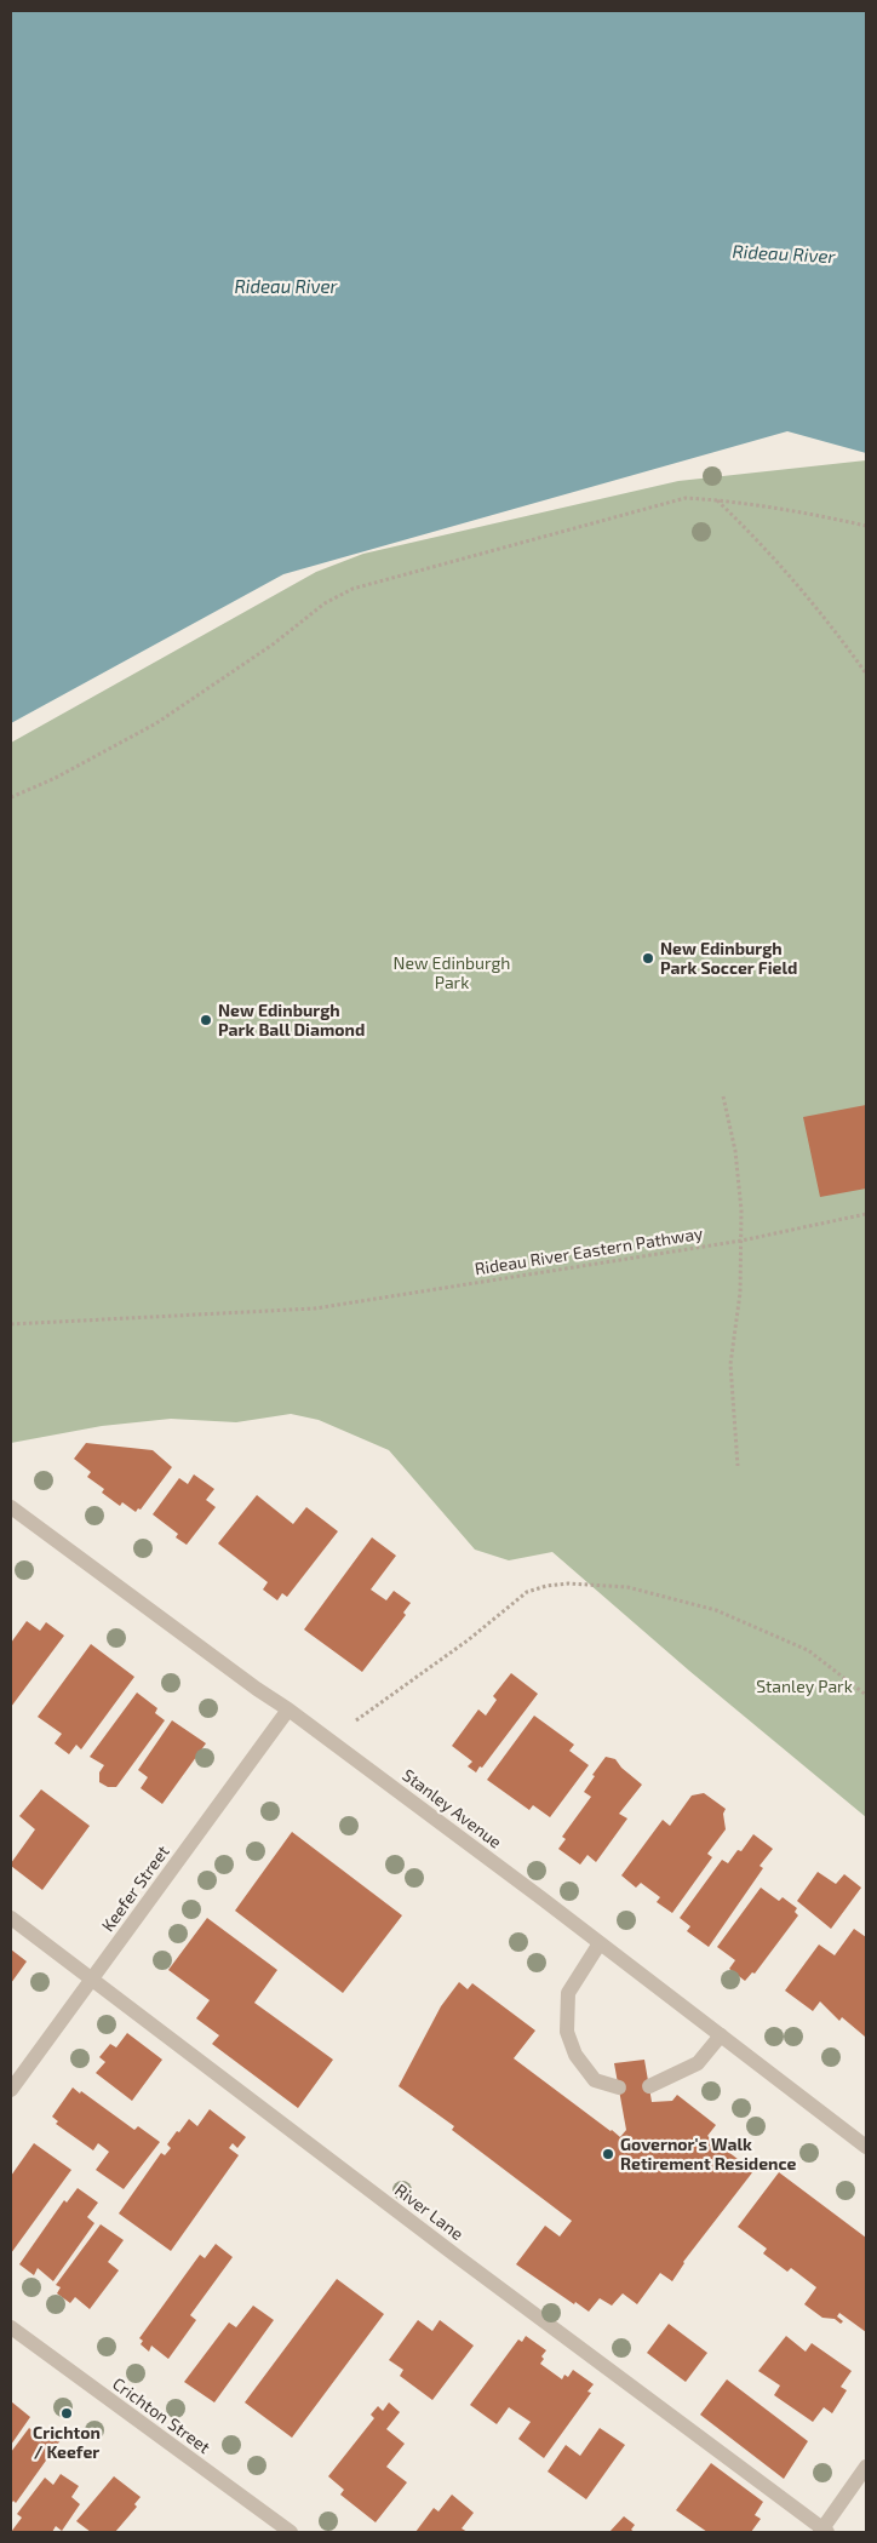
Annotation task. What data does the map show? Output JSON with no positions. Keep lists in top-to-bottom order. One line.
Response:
{"streets":{"street":["Stanley Avenue","Keefer Street","River Lane","Crichton Street"],"path":["Rideau River Eastern Pathway"]},"crossings":[["Stanley Avenue","Keefer Street"],["Keefer Street","River Lane"]],"water":["Rideau River"],"parks":["New Edinburgh Park","Stanley Park"],"places":["New Edinburgh Park Soccer Field","New Edinburgh Park Ball Diamond","Governor's Walk Retirement Residence","Crichton / Keefer"]}
